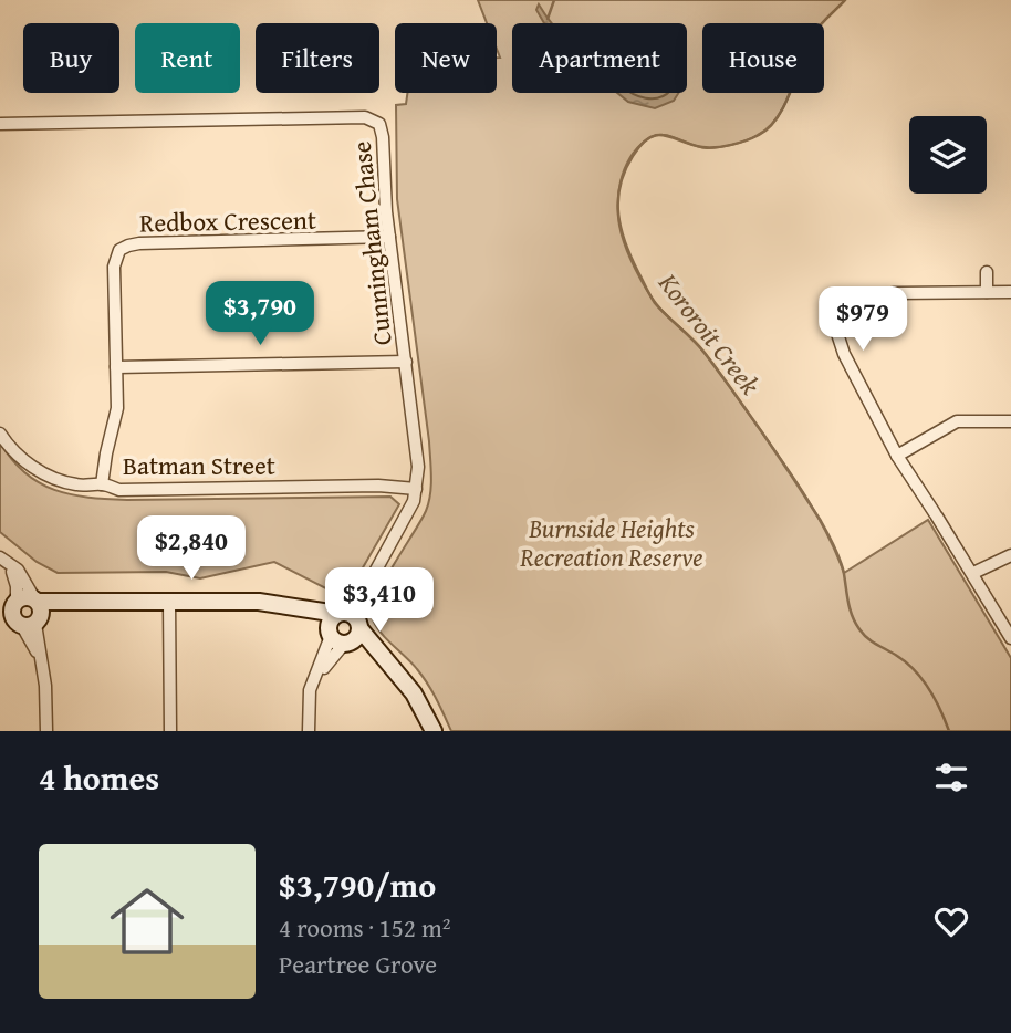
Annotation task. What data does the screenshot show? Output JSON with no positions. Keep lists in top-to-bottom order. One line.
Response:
{"streets":{"street":["Redbox Crescent","Cunningham Chase","Batman Street"]},"crossings":[["Redbox Crescent","Cunningham Chase"],["Redbox Crescent","Batman Street"],["Cunningham Chase","Batman Street"]],"water":["Kororoit Creek"],"parks":["Burnside Heights Recreation Reserve"],"page":{"chip":["Buy","Rent","Filters","New","Apartment","House"],"price":["$3,790","$979","$2,840","$3,410"],"heading":"4 homes","list":[{"name":"$3,790/mo","note":"4 rooms · 152 m² · Peartree Grove"}]}}
